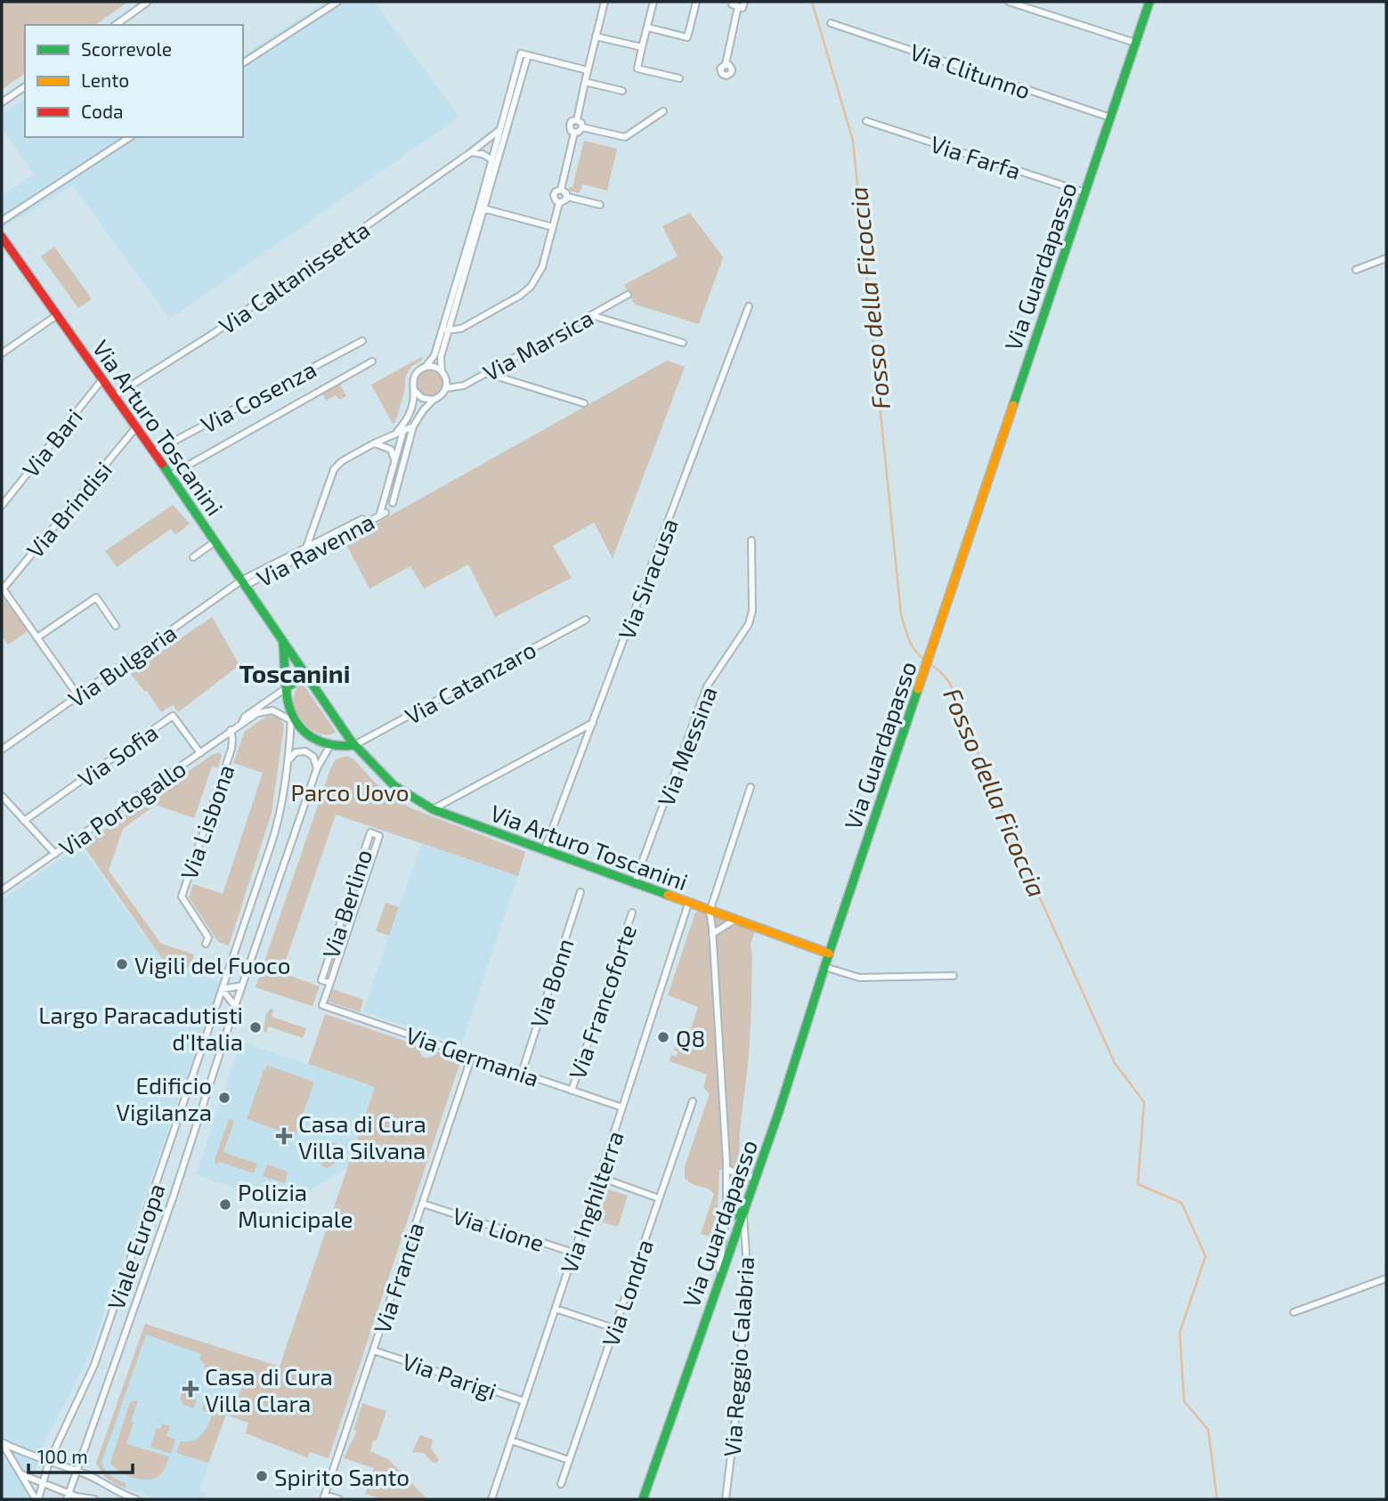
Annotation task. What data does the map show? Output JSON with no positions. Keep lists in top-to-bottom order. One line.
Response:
{"streets":{"street":["Via Clitunno","Via Farfa","Via Guardapasso","Via Caltanissetta","Via Marsica","Via Cosenza","Via Arturo Toscanini","Via Bari","Via Brindisi","Via Ravenna","Via Siracusa","Via Bulgaria","Via Catanzaro","Via Messina","Via Sofia","Via Portogallo","Via Lisbona","Via Berlino","Via Bonn","Via Francoforte","Via Germania","Via Inghilterra","Via Lione","Viale Europa","Via Francia","Via Londra","Via Reggio Calabria","Via Parigi"]},"crossings":[["Via Clitunno","Via Guardapasso"],["Via Farfa","Via Guardapasso"],["Via Guardapasso","Via Arturo Toscanini"],["Via Guardapasso","Via Reggio Calabria"],["Via Caltanissetta","Via Arturo Toscanini"],["Via Cosenza","Via Arturo Toscanini"],["Via Arturo Toscanini","Via Bari"],["Via Arturo Toscanini","Via Brindisi"],["Via Arturo Toscanini","Via Ravenna"],["Via Arturo Toscanini","Via Siracusa"],["Via Arturo Toscanini","Via Bulgaria"],["Via Arturo Toscanini","Via Catanzaro"],["Via Arturo Toscanini","Via Messina"],["Via Arturo Toscanini","Via Portogallo"],["Via Arturo Toscanini","Via Inghilterra"],["Via Arturo Toscanini","Viale Europa"],["Via Ravenna","Via Bulgaria"],["Via Sofia","Via Portogallo"],["Via Portogallo","Via Lisbona"],["Via Portogallo","Viale Europa"],["Via Berlino","Via Germania"],["Via Bonn","Via Germania"],["Via Francoforte","Via Germania"],["Via Germania","Via Inghilterra"],["Via Germania","Via Francia"],["Via Inghilterra","Via Lione"],["Via Inghilterra","Via Parigi"],["Via Lione","Via Francia"],["Via Francia","Via Parigi"]],"districts":["Toscanini"],"water":["Fosso della Ficoccia"],"parks":["Parco Uovo"],"places":{"other":["Vigili del Fuoco","Largo Paracadutisti d'Italia","Q8","Edificio Vigilanza","Polizia Municipale","Spirito Santo"],"health":["Casa di Cura Villa Silvana","Casa di Cura Villa Clara"]},"legend":["Scorrevole","Lento","Coda"],"scale_bar":"100 m"}
